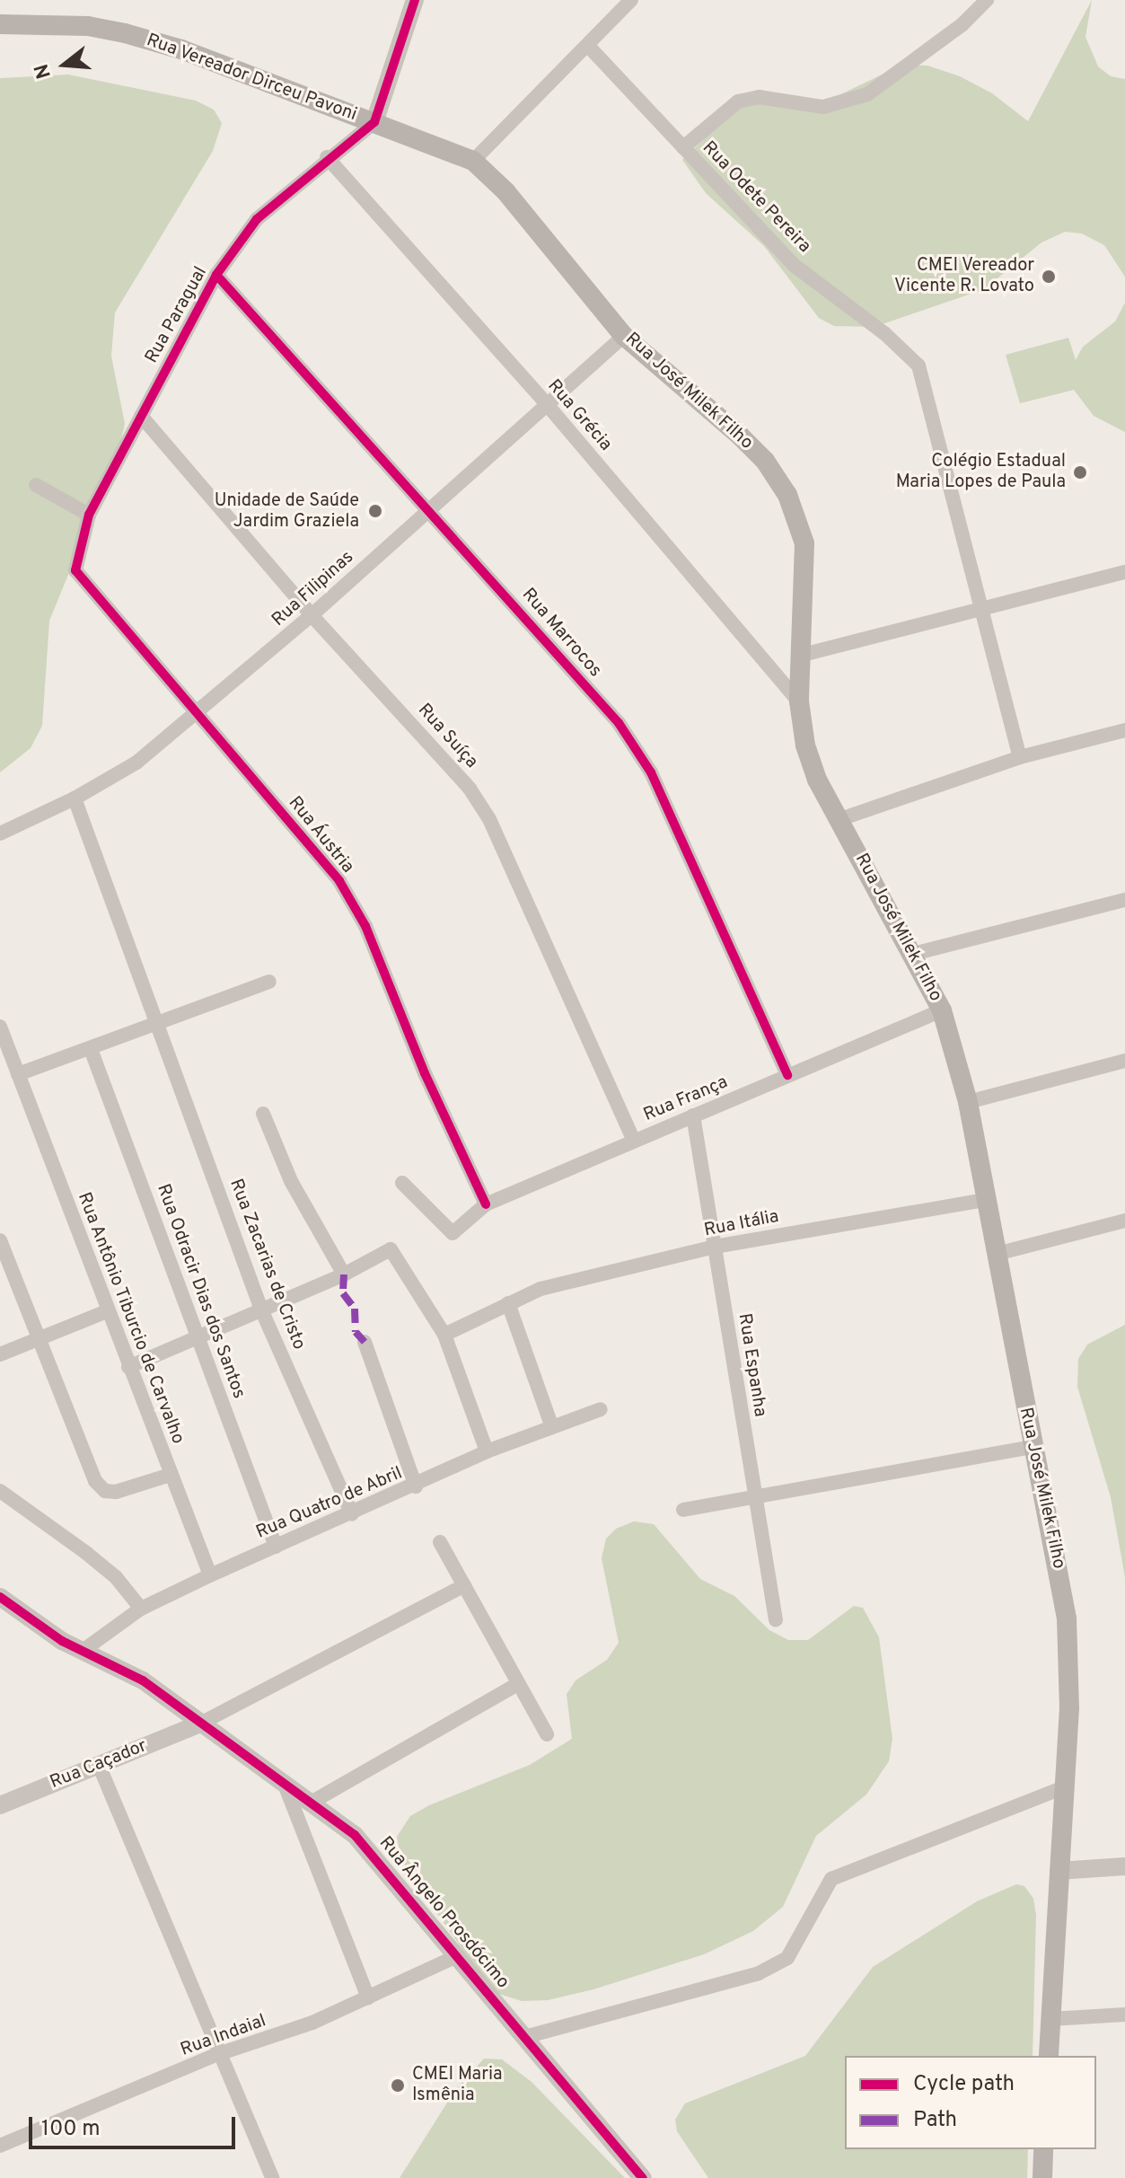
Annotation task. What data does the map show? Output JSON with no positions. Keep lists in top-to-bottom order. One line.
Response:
{"streets":{"main road":["Rua Vereador Dirceu Pavoni","Rua José Milek Filho"],"street":["Rua Odete Pereira","Rua Paragual","Rua Grécia","Rua Filipinas","Rua Marrocos","Rua Suíça","Rua Áustria","Rua França","Rua Itália","Rua Zacarias de Cristo","Rua Odracir Dias dos Santos","Rua Antônio Tiburcio de Carvalho","Rua Espanha","Rua Quatro de Abril","Rua Caçador","Rua Ângelo Prosdócimo","Rua Indaial"]},"crossings":[["Rua Vereador Dirceu Pavoni","Rua Paragual"],["Rua Vereador Dirceu Pavoni","Rua José Milek Filho"],["Rua Paragual","Rua José Milek Filho"],["Rua Paragual","Rua Grécia"],["Rua Paragual","Rua Marrocos"],["Rua Paragual","Rua Suíça"],["Rua Paragual","Rua Áustria"],["Rua José Milek Filho","Rua Grécia"],["Rua José Milek Filho","Rua Filipinas"],["Rua José Milek Filho","Rua França"],["Rua José Milek Filho","Rua Itália"],["Rua Grécia","Rua Filipinas"],["Rua Filipinas","Rua Marrocos"],["Rua Filipinas","Rua Suíça"],["Rua Filipinas","Rua Áustria"],["Rua Filipinas","Rua Zacarias de Cristo"],["Rua Marrocos","Rua França"],["Rua Suíça","Rua França"],["Rua Áustria","Rua França"],["Rua França","Rua Espanha"],["Rua Itália","Rua Espanha"],["Rua Zacarias de Cristo","Rua Quatro de Abril"],["Rua Odracir Dias dos Santos","Rua Quatro de Abril"],["Rua Antônio Tiburcio de Carvalho","Rua Quatro de Abril"],["Rua Quatro de Abril","Rua Ângelo Prosdócimo"],["Rua Caçador","Rua Ângelo Prosdócimo"],["Rua Ângelo Prosdócimo","Rua Indaial"]],"places":["CMEI Vereador Vicente R. Lovato","Colégio Estadual Maria Lopes de Paula","Unidade de Saúde Jardim Graziela","CMEI Maria Ismênia"],"legend":["Cycle path","Path"],"scale_bar":"100 m","north":"left"}
